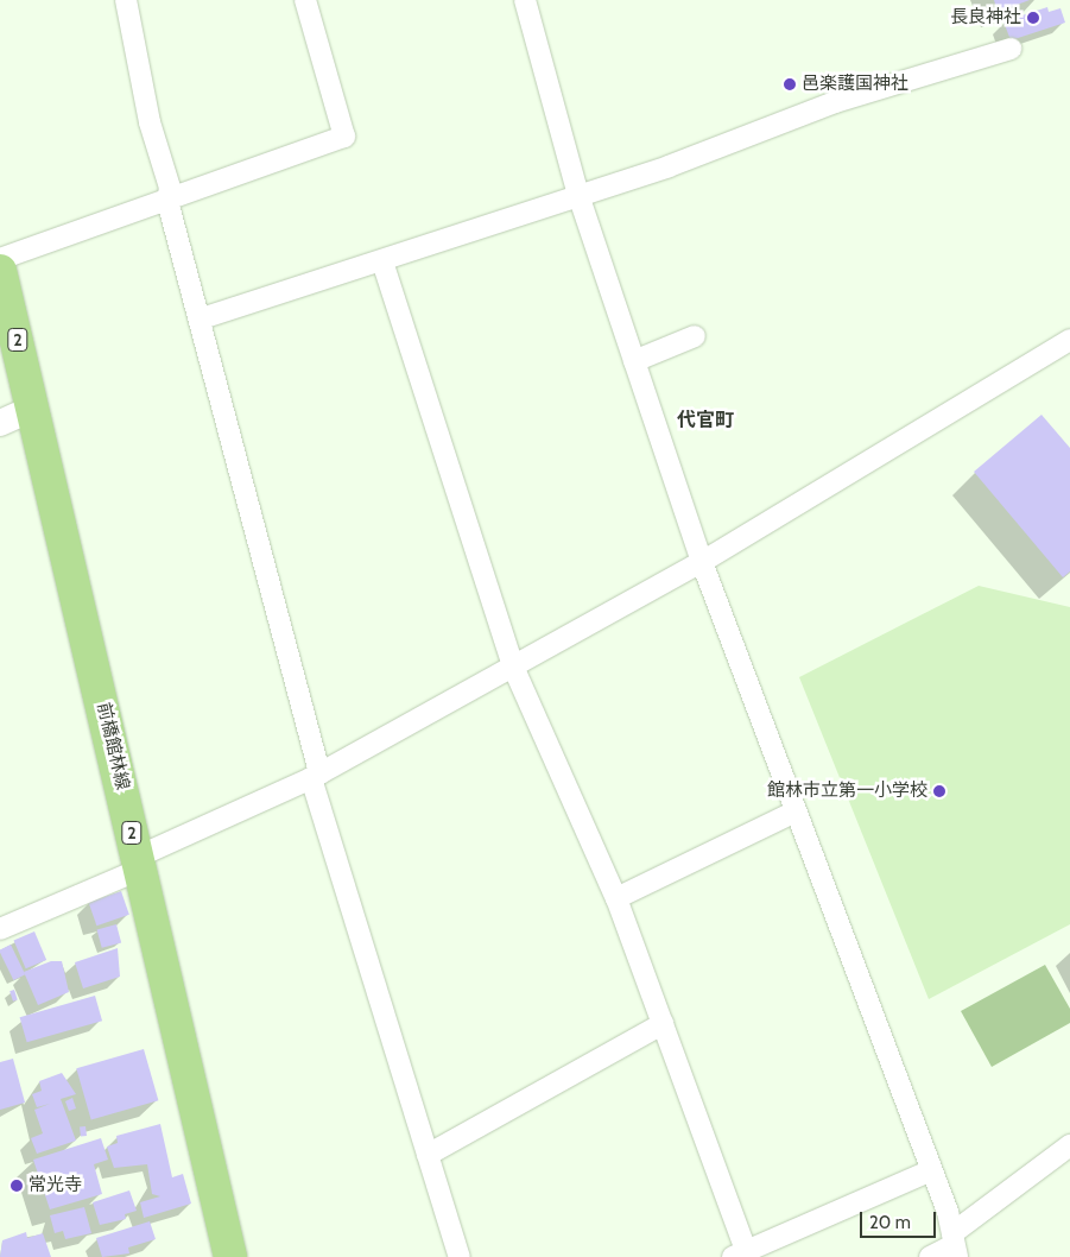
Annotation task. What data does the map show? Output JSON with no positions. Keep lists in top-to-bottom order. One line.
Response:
{"streets":{"main road":["2","前橋館林線"]},"districts":["代官町"],"places":["長良神社","邑楽護国神社","館林市立第一小学校","常光寺"],"scale_bar":"20 m"}
